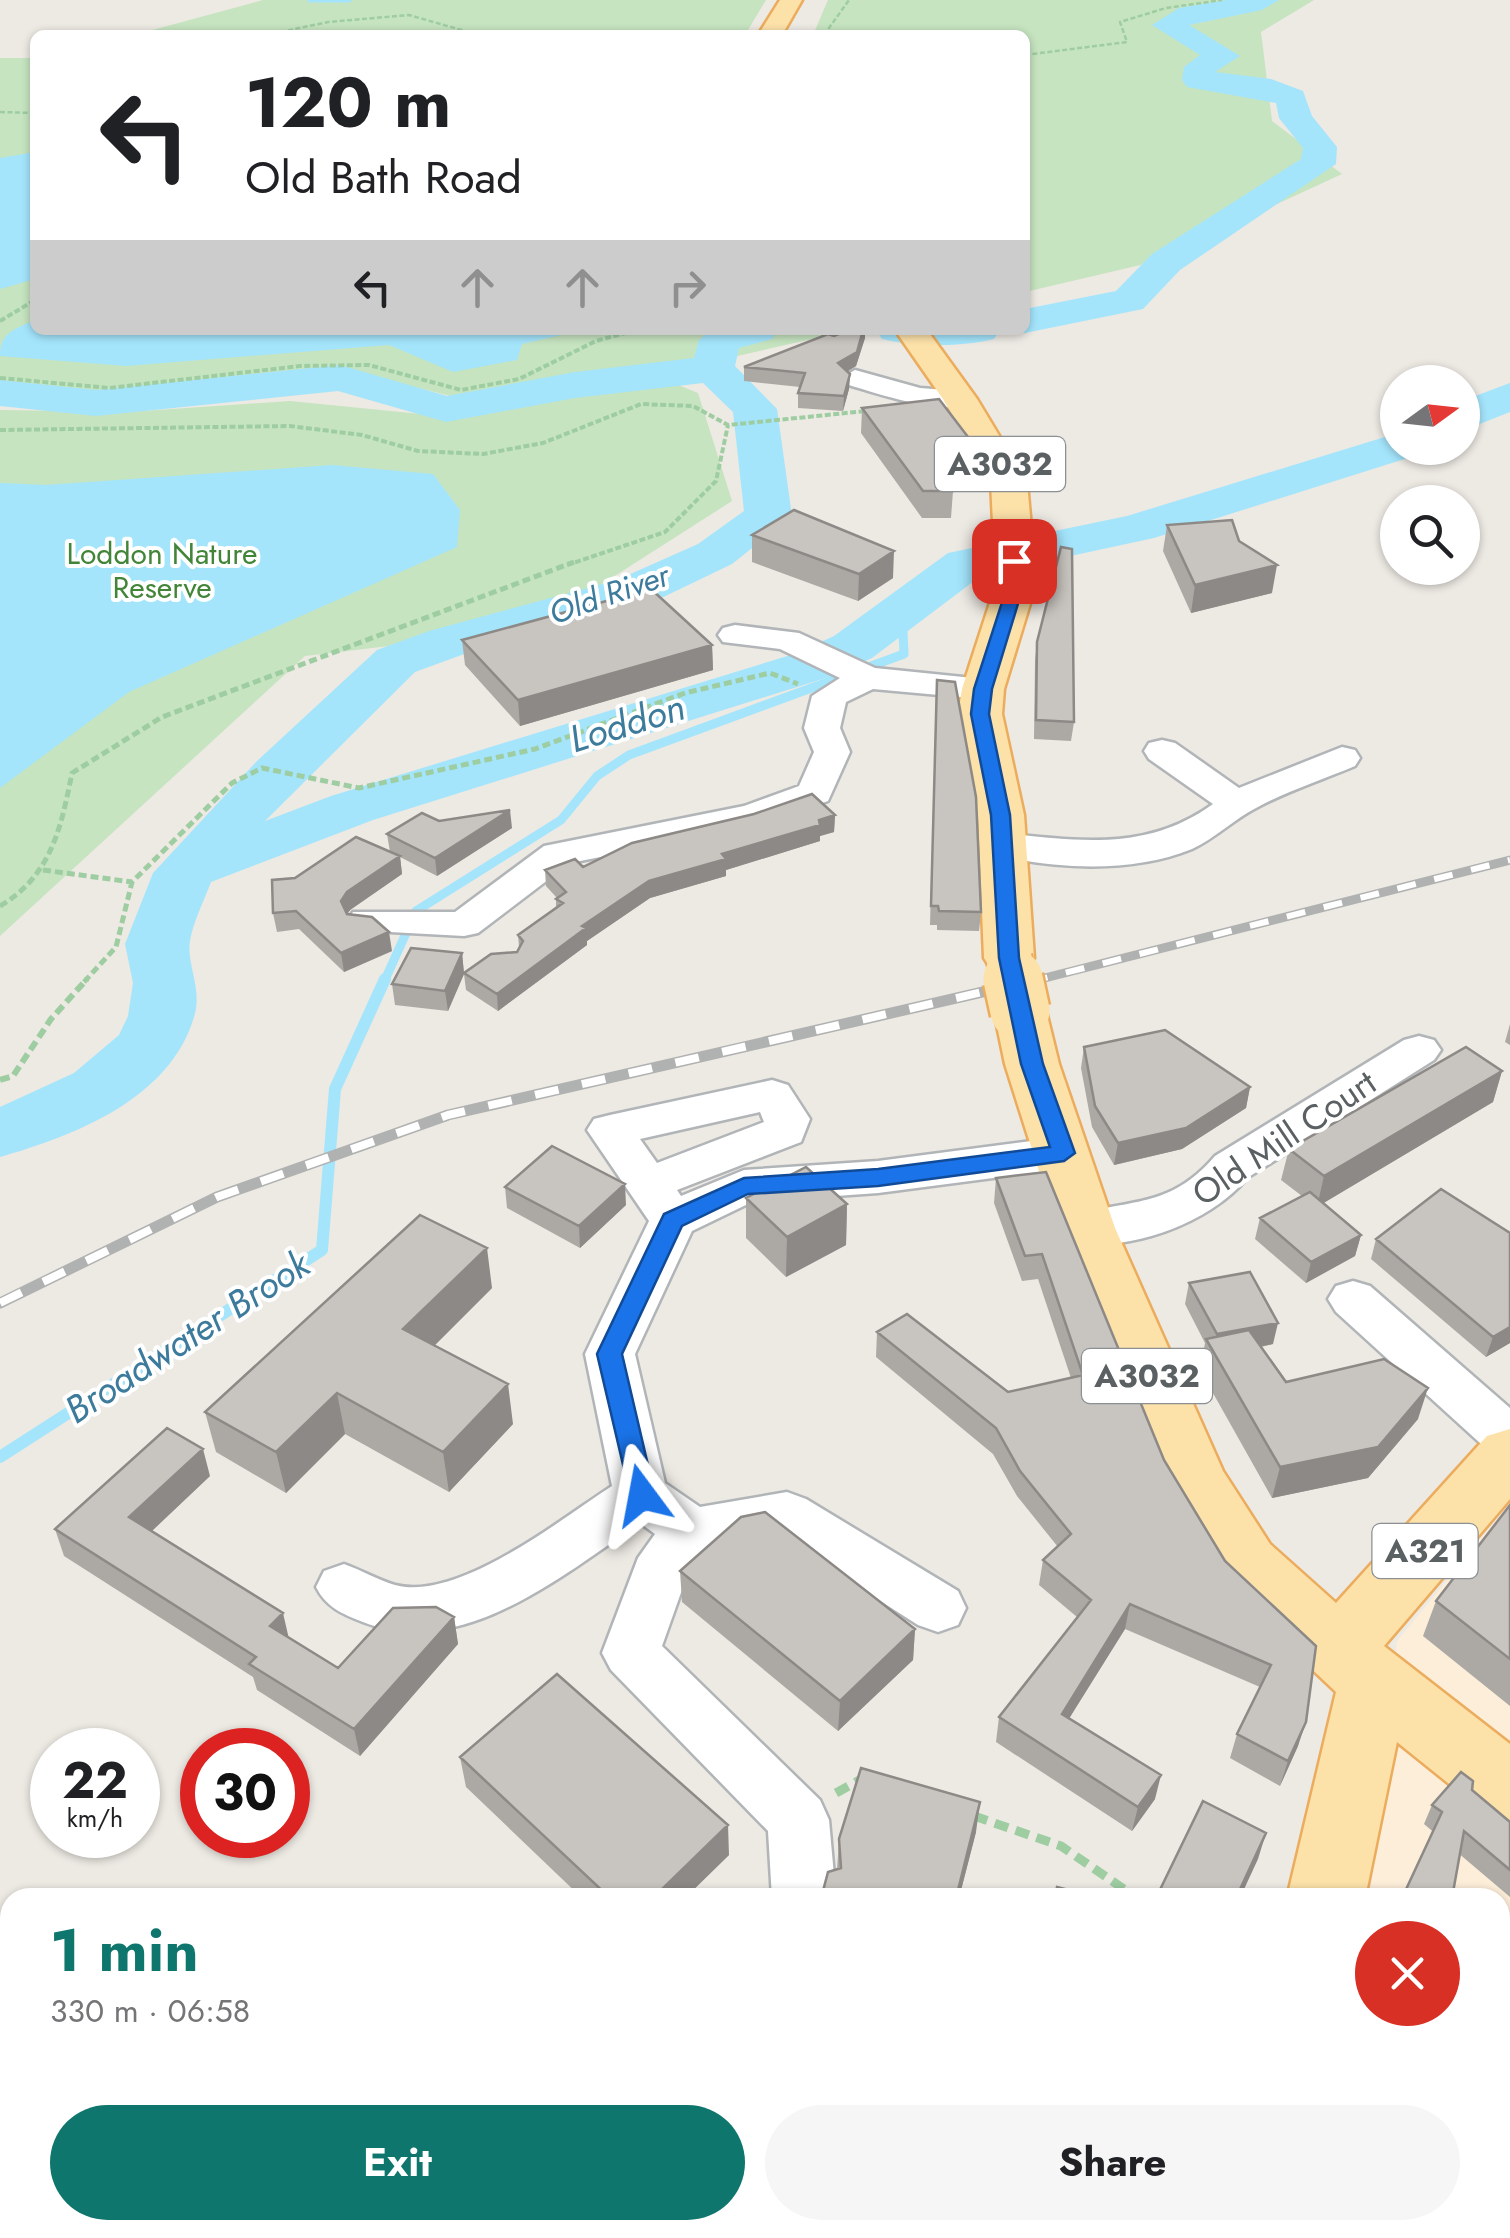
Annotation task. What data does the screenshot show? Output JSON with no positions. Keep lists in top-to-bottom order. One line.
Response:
{"streets":{"main road":["A3032","A321"],"street":["Old Mill Court"]},"crossings":[["A3032","Old Mill Court"],["A3032","A321"]],"water":["Old River","Loddon","Broadwater Brook"],"parks":["Loddon Nature Reserve"],"north":"right","page":{"turn":["120 m","Old Bath Road"],"speed":"22 km/h","limit":"30","heading":["1 min","330 m · 06:58"],"buttons":["Exit","Share"]}}
